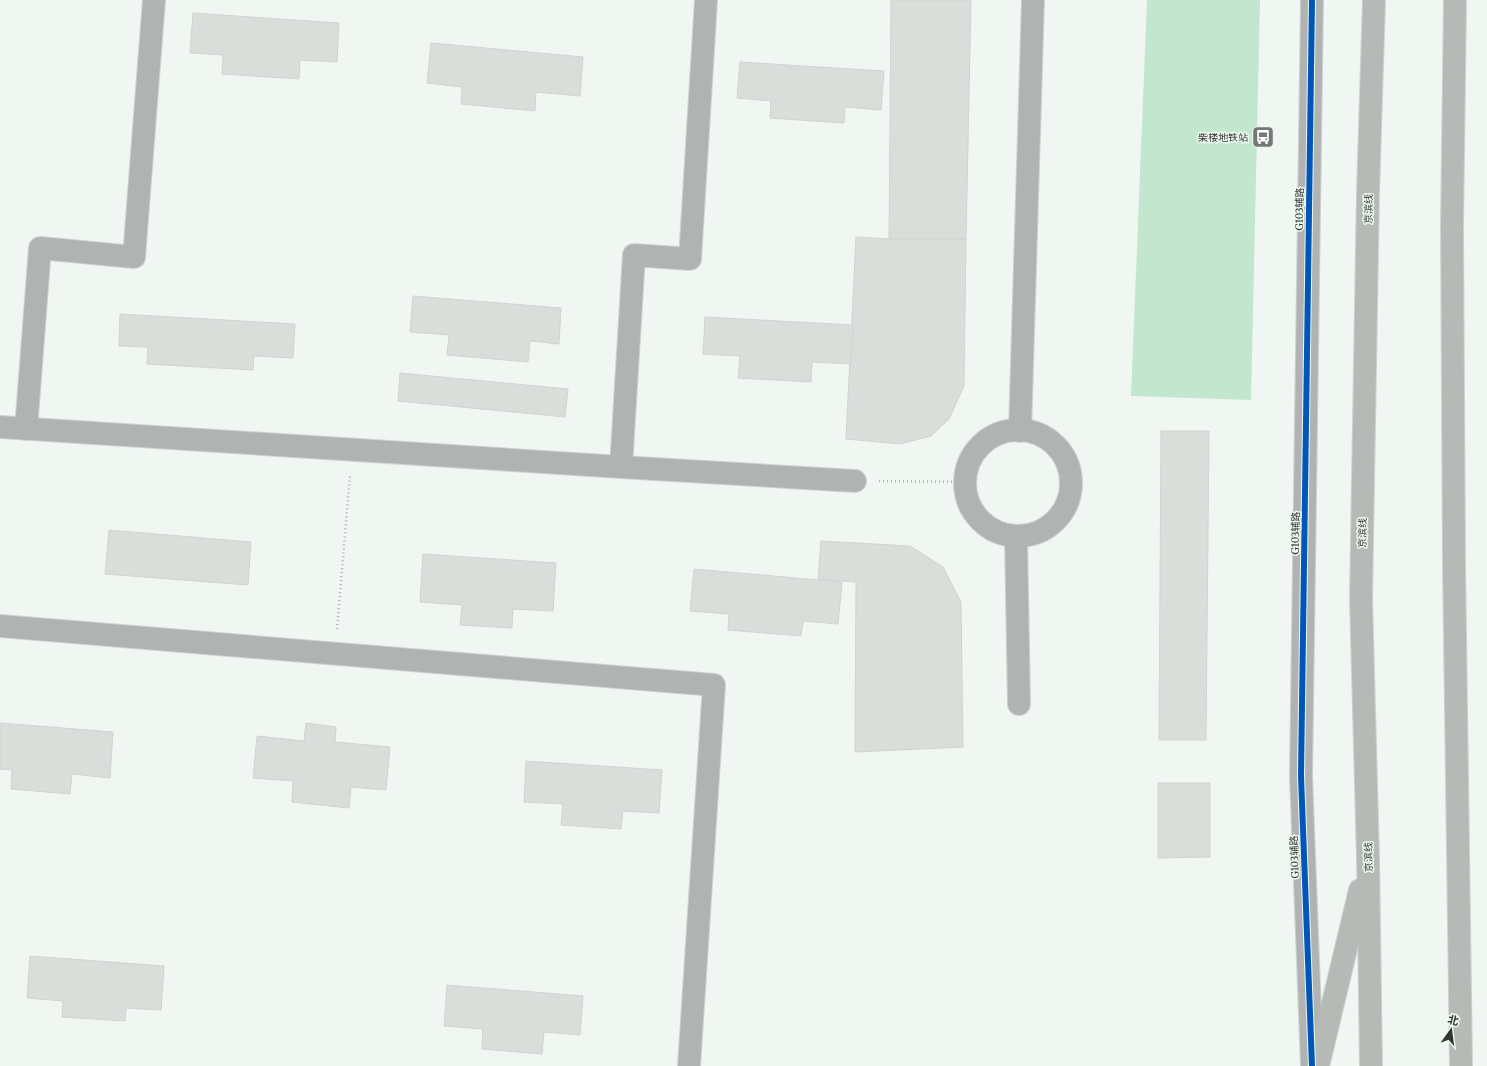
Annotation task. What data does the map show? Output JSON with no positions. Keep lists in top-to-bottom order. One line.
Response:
{"streets":{"highway":["京滨线"],"street":["G103辅路"]},"places":{"bus stop":["柴楼地铁站"]},"north":"top"}
